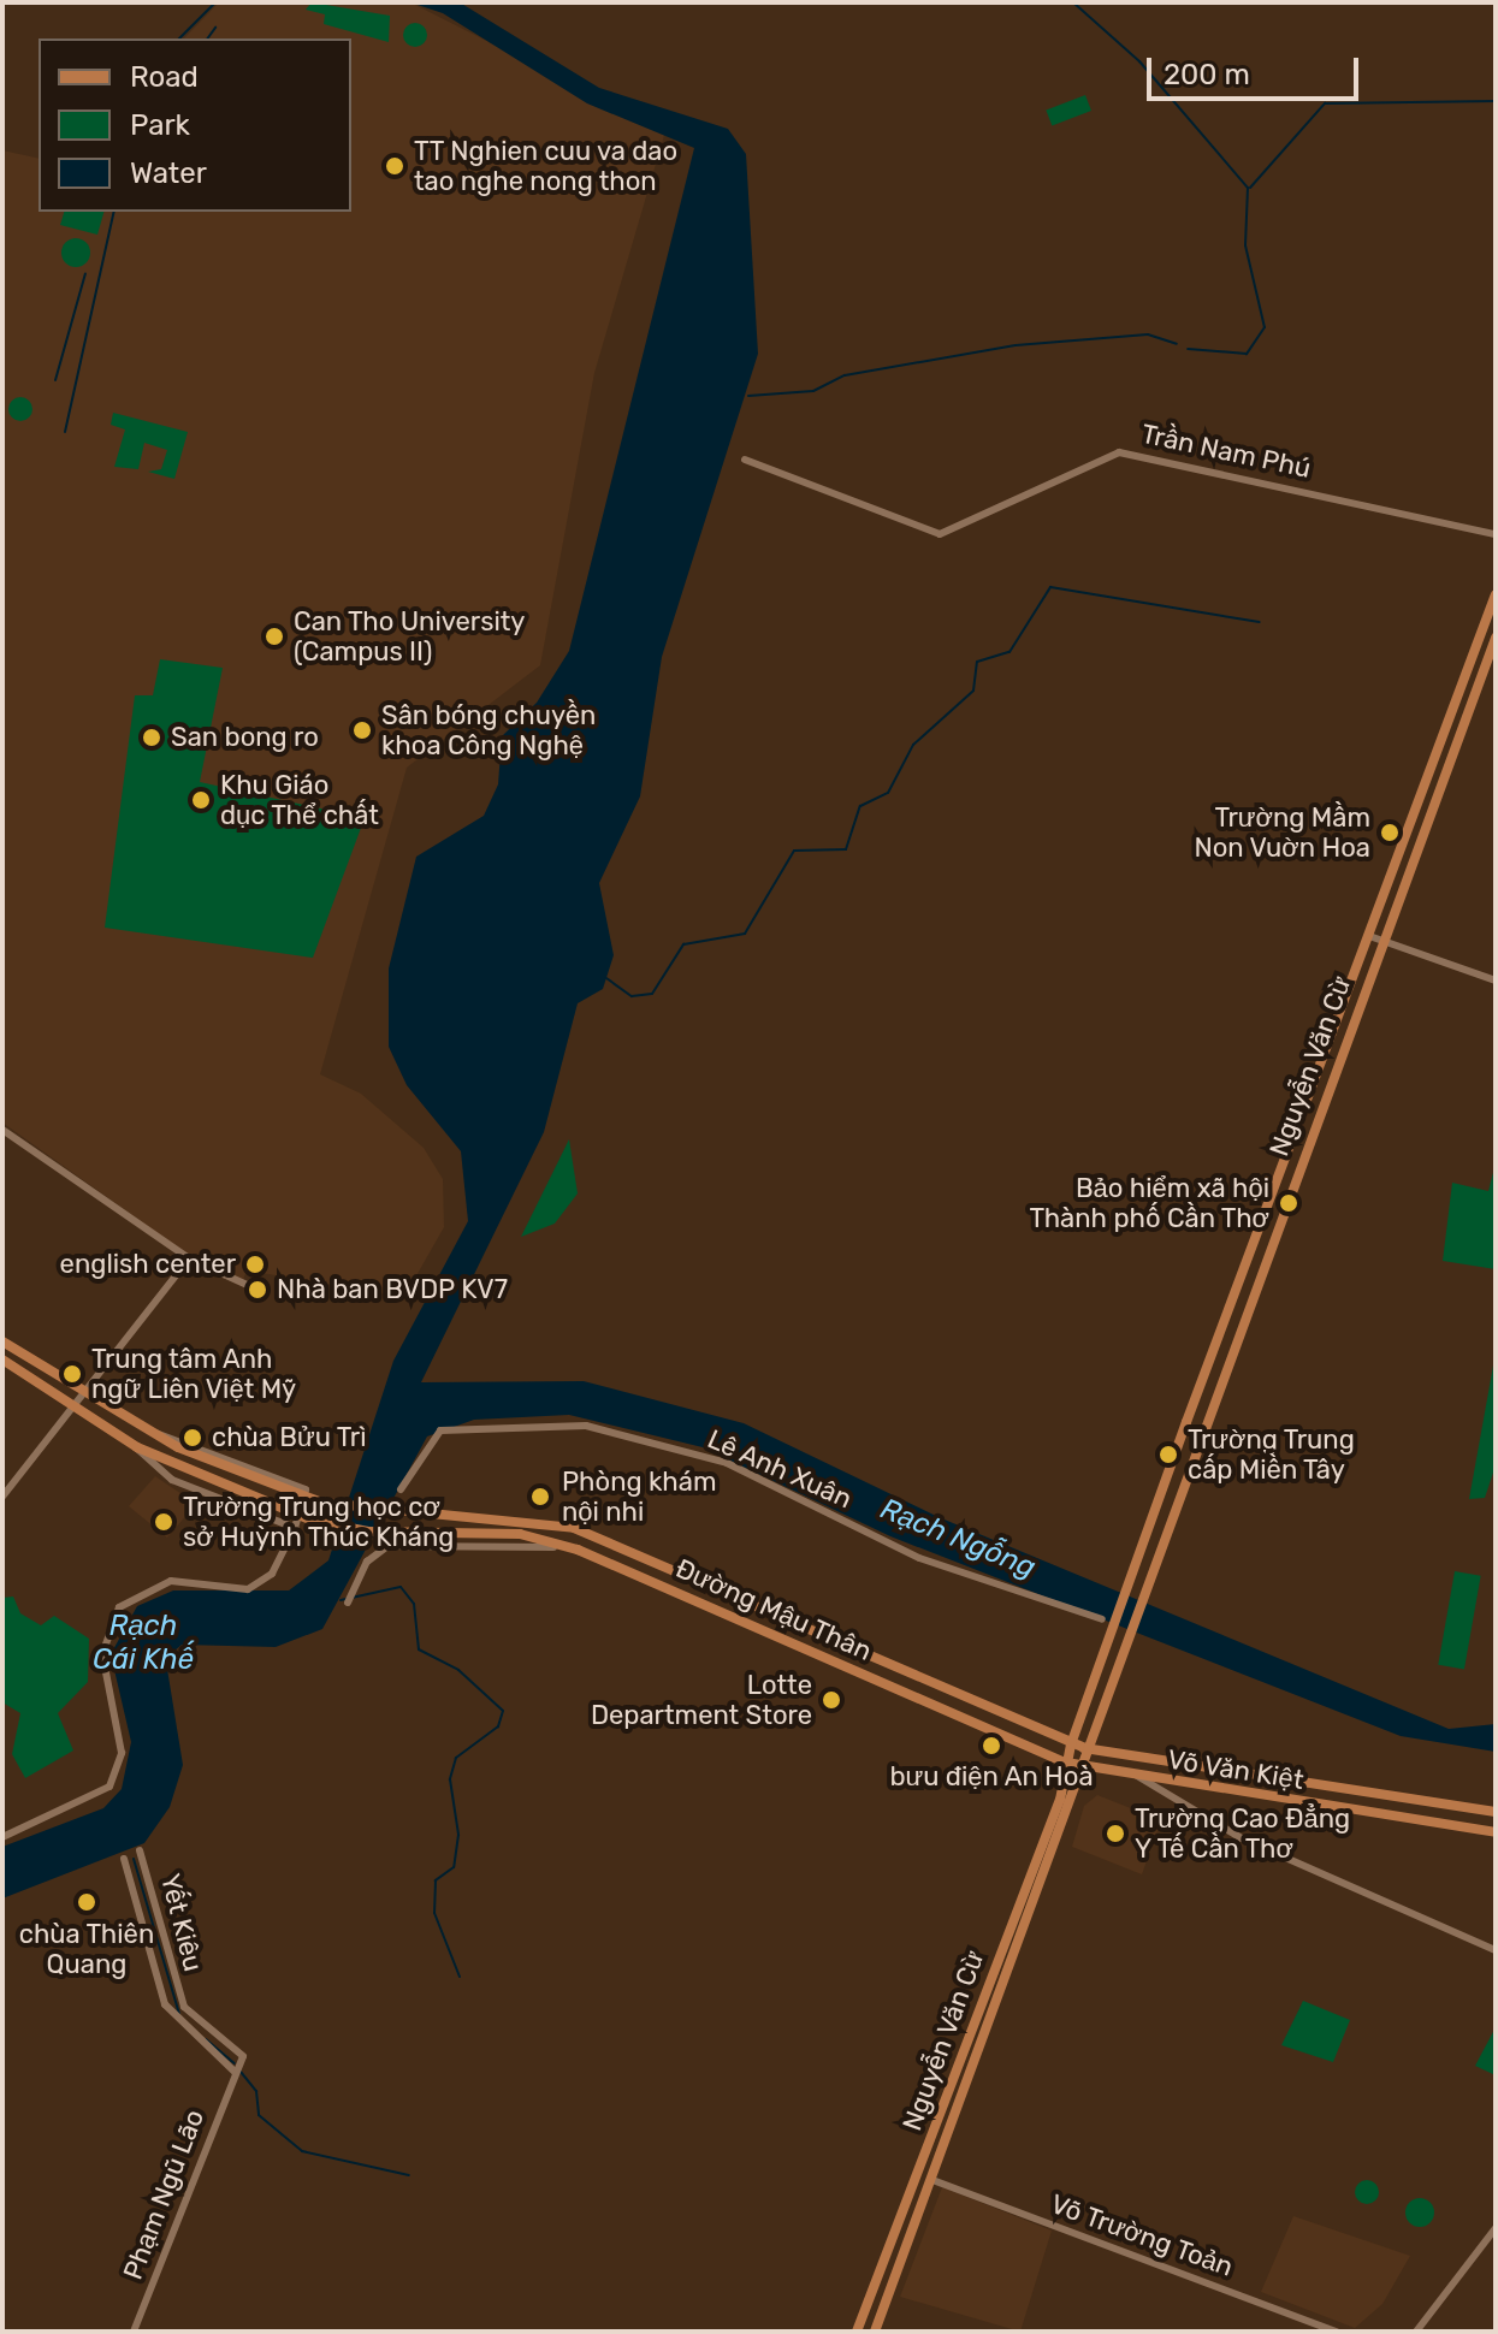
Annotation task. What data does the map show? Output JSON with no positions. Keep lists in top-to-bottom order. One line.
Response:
{"streets":{"main road":["Nguyễn Văn Cừ","Đường Mậu Thân","Võ Văn Kiệt"],"street":["Trần Nam Phú","Lê Anh Xuân","Yết Kiêu","Phạm Ngũ Lão","Võ Trường Toản"]},"crossings":[["Nguyễn Văn Cừ","Đường Mậu Thân"],["Nguyễn Văn Cừ","Võ Văn Kiệt"],["Nguyễn Văn Cừ","Võ Trường Toản"],["Đường Mậu Thân","Võ Văn Kiệt"],["Yết Kiêu","Phạm Ngũ Lão"]],"water":["Rạch Ngỗng","Rạch Cái Khế"],"places":["TT Nghien cuu va dao tao nghe nong thon","Can Tho University (Campus II)","Sân bóng chuyền khoa Công Nghệ","San bong ro","Khu Giáo dục Thể chất","Trường Mầm Non Vuờn Hoa","Bảo hiểm xã hội Thành phố Cần Thơ","english center","Nhà ban BVDP KV7","Trung tâm Anh ngữ Liên Việt Mỹ","chùa Bửu Trì","Trường Trung cấp Miền Tây","Phòng khám nội nhi","Trường Trung học cơ sở Huỳnh Thúc Kháng","Lotte Department Store","bưu điện An Hoà","Trường Cao Đẳng Y Tế Cần Thơ","chùa Thiên Quang"],"legend":["Road","Park","Water"],"scale_bar":"200 m"}
